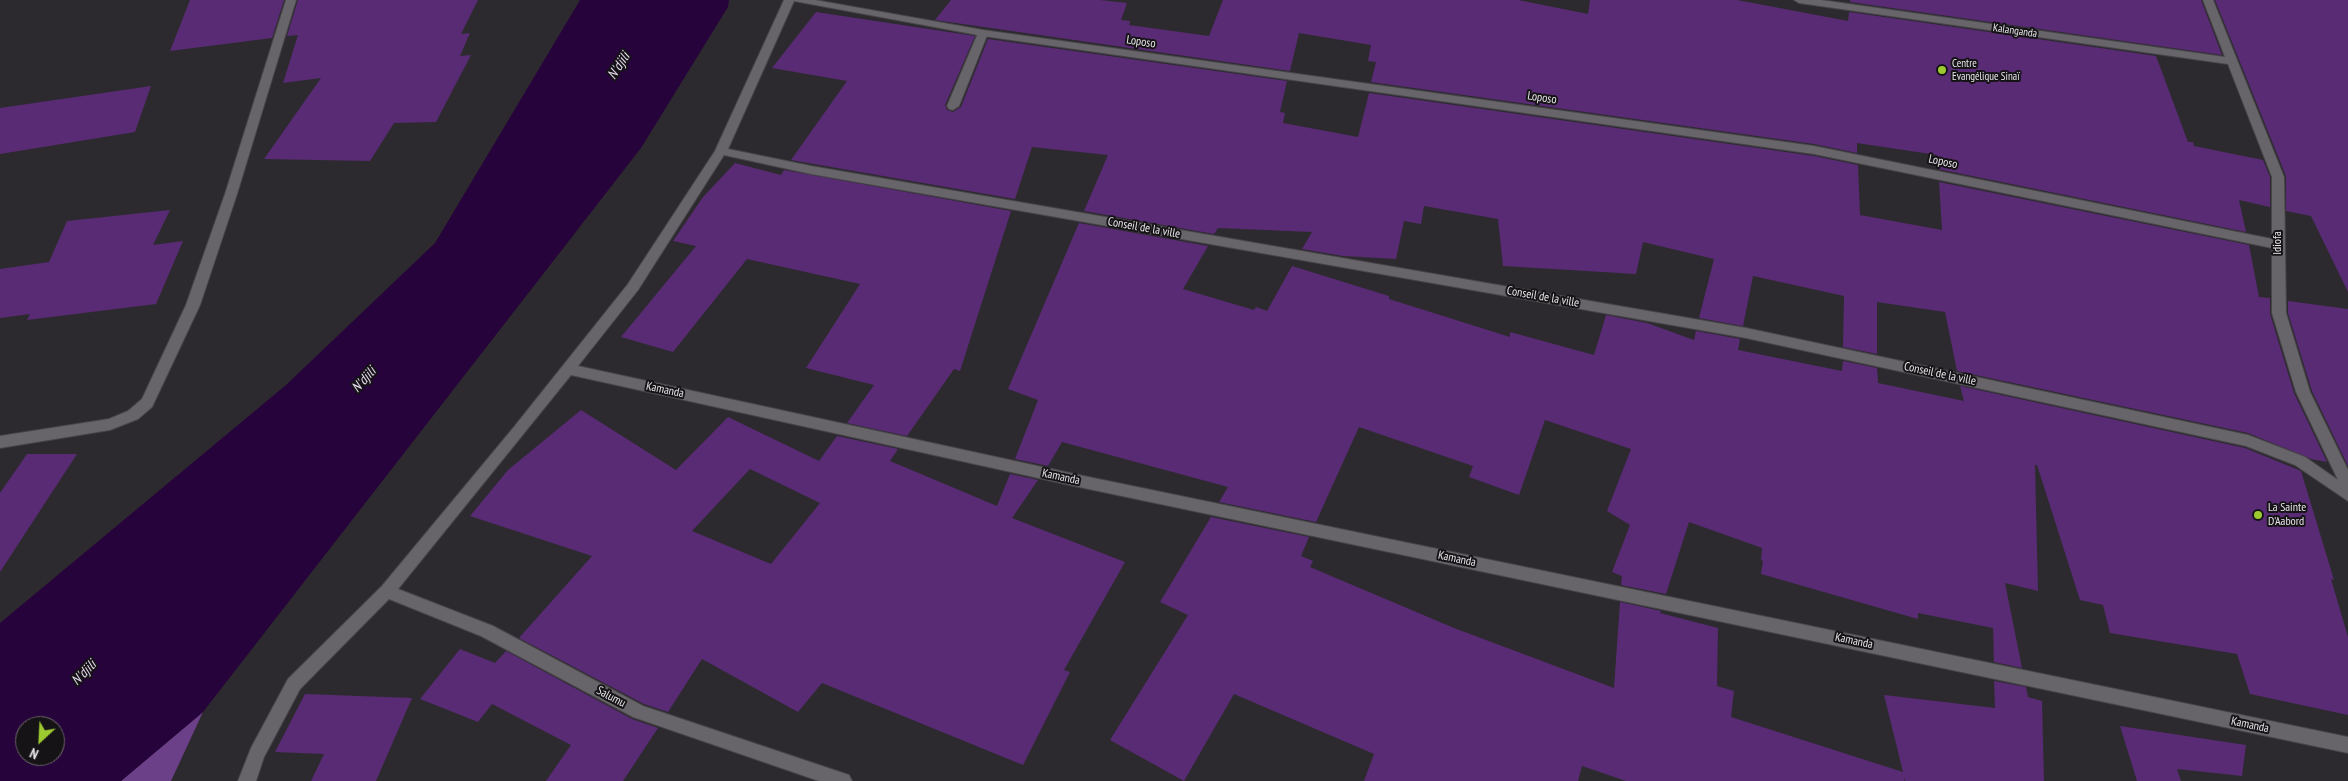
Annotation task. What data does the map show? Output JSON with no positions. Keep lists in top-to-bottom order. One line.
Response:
{"streets":{"street":["Kalanganda","Loposo","Conseil de la ville","Idiofa","Kamanda","Salumu"]},"crossings":[["Kalanganda","Idiofa"],["Loposo","Idiofa"]],"water":["N'djili"],"places":["Centre Evangélique Sinaï","La Sainte D'Aabord"],"north":"bottom left"}
